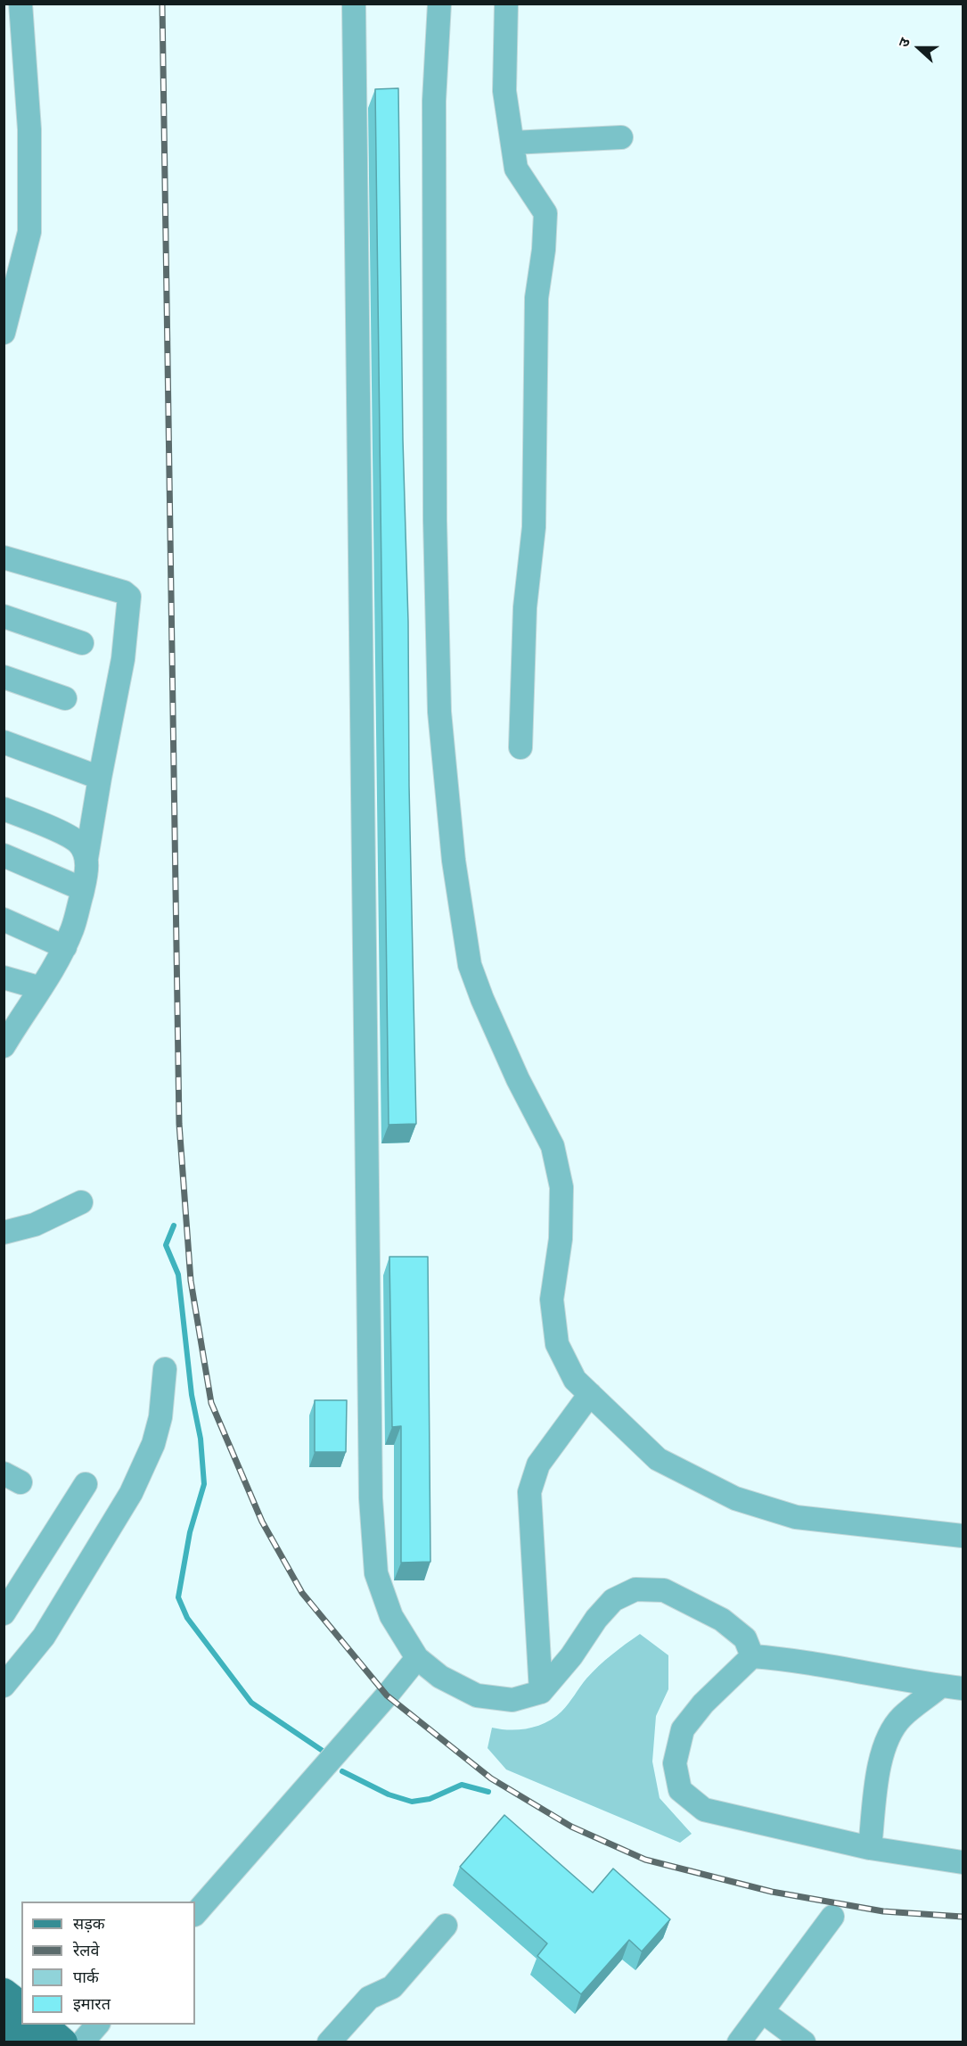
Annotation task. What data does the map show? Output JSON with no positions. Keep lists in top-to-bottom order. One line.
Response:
{"legend":["सड़क","रेलवे","पार्क","इमारत"],"north":"left"}
